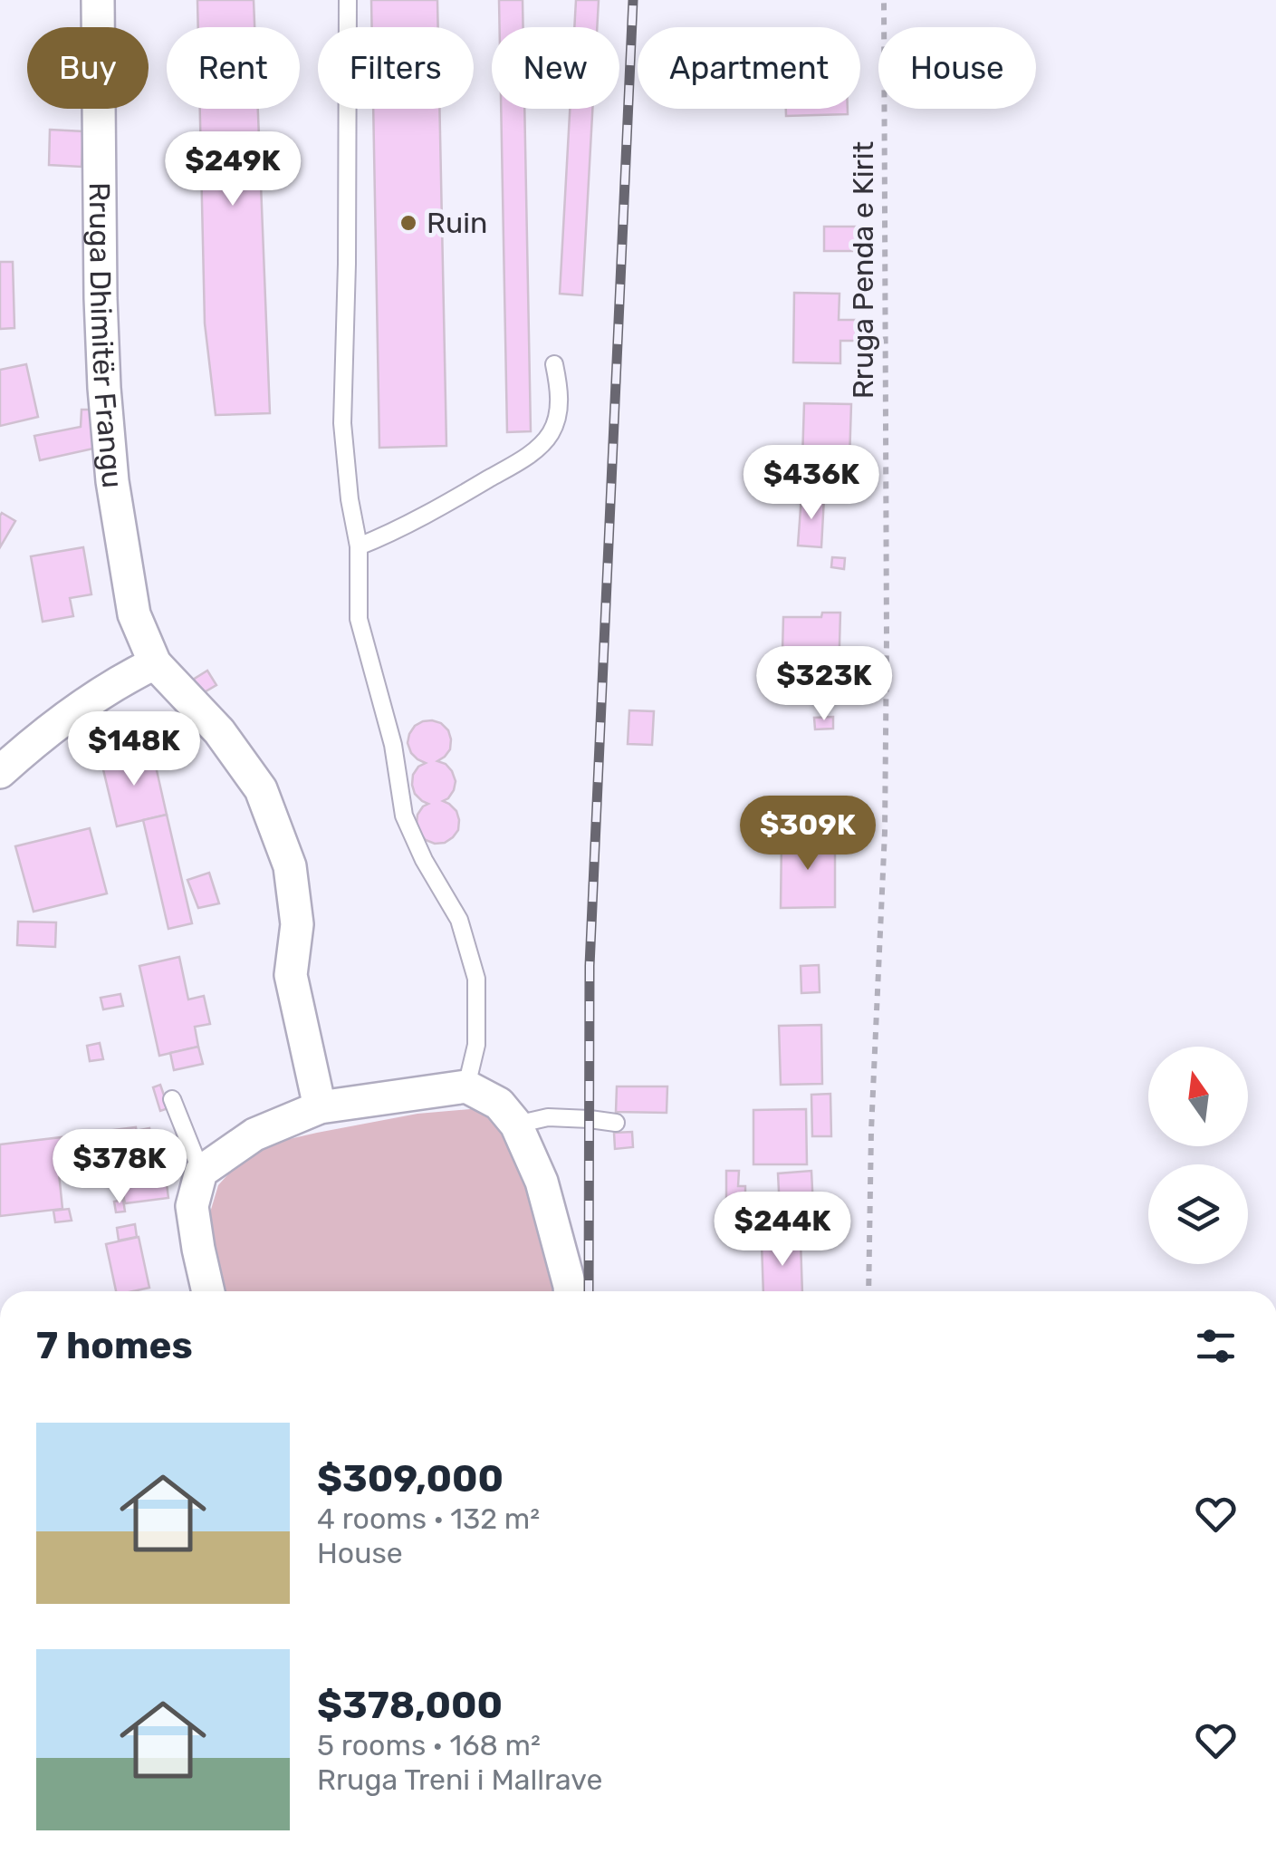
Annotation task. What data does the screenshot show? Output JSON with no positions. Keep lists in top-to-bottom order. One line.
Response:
{"streets":{"street":["Rruga Dhimitër Frangu"],"path":["Rruga Penda e Kirit"]},"places":["Ruin"],"north":"top","page":{"chip":["Buy","Rent","Filters","New","Apartment","House"],"price":["$249K","$436K","$323K","$148K","$309K","$378K","$244K"],"heading":"7 homes","list":[{"name":"$309,000","note":"4 rooms · 132 m² · House"},{"name":"$378,000","note":"5 rooms · 168 m² · Rruga Treni i Mallrave"}]}}
